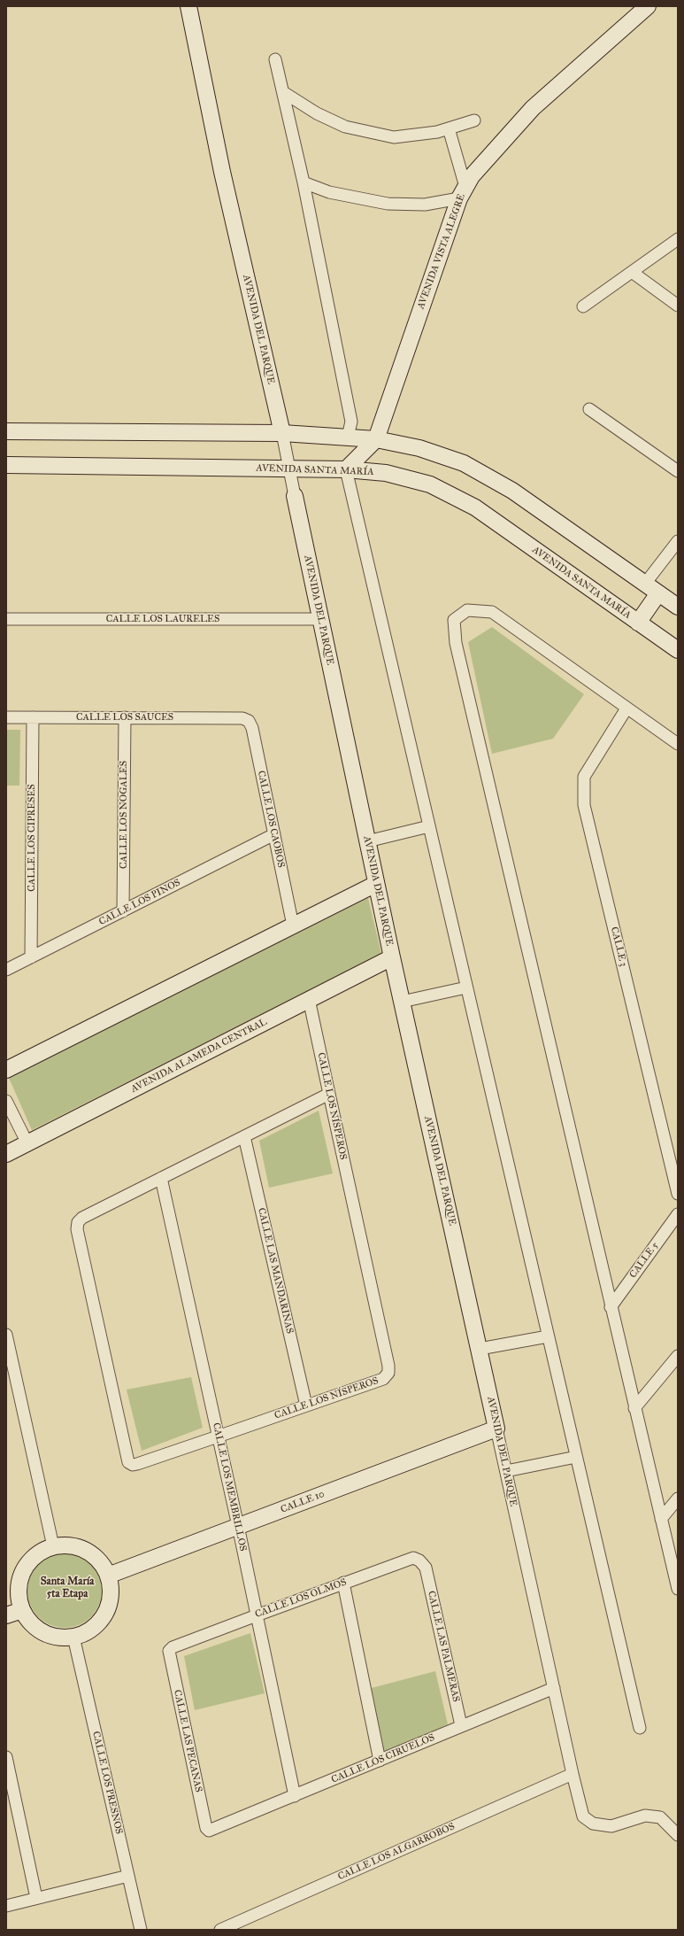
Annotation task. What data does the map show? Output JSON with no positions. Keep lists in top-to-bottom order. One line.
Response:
{"streets":{"street":["AVENIDA VISTA ALEGRE","AVENIDA DEL PARQUE","AVENIDA SANTA MARÍA","CALLE LOS LAURELES","CALLE LOS SAUCES","CALLE LOS NOGALES","CALLE LOS CAOBOS","CALLE LOS CIPRESES","CALLE LOS PINOS","CALLE 3","AVENIDA ALAMEDA CENTRAL","CALLE LOS NÍSPEROS","CALLE 5","CALLE LAS MANDARINAS","CALLE LOS MEMBRILLOS","CALLE 10","CALLE LOS OLMOS","CALLE LAS PALMERAS","CALLE LAS PECANAS","CALLE LOS CIRUELOS","CALLE LOS PRESNOS","CALLE LOS ALGARROBOS"]},"crossings":[["AVENIDA VISTA ALEGRE","AVENIDA SANTA MARÍA"],["AVENIDA DEL PARQUE","AVENIDA SANTA MARÍA"],["AVENIDA DEL PARQUE","CALLE LOS LAURELES"],["AVENIDA DEL PARQUE","AVENIDA ALAMEDA CENTRAL"],["AVENIDA DEL PARQUE","CALLE 10"],["AVENIDA DEL PARQUE","CALLE LOS CIRUELOS"],["AVENIDA DEL PARQUE","CALLE LOS ALGARROBOS"],["CALLE LOS SAUCES","CALLE LOS NOGALES"],["CALLE LOS SAUCES","CALLE LOS CAOBOS"],["CALLE LOS SAUCES","CALLE LOS CIPRESES"],["CALLE LOS NOGALES","CALLE LOS PINOS"],["CALLE LOS CAOBOS","CALLE LOS PINOS"],["CALLE LOS CIPRESES","CALLE LOS PINOS"],["AVENIDA ALAMEDA CENTRAL","CALLE LOS NÍSPEROS"],["CALLE LOS NÍSPEROS","CALLE LAS MANDARINAS"],["CALLE LOS NÍSPEROS","CALLE LOS MEMBRILLOS"],["CALLE LOS MEMBRILLOS","CALLE 10"],["CALLE LOS MEMBRILLOS","CALLE LOS OLMOS"],["CALLE LOS MEMBRILLOS","CALLE LOS CIRUELOS"],["CALLE 10","CALLE LOS PRESNOS"],["CALLE LOS OLMOS","CALLE LAS PALMERAS"],["CALLE LOS OLMOS","CALLE LAS PECANAS"],["CALLE LAS PALMERAS","CALLE LOS CIRUELOS"],["CALLE LAS PECANAS","CALLE LOS CIRUELOS"]],"districts":["Santa María 5ta Etapa"]}
